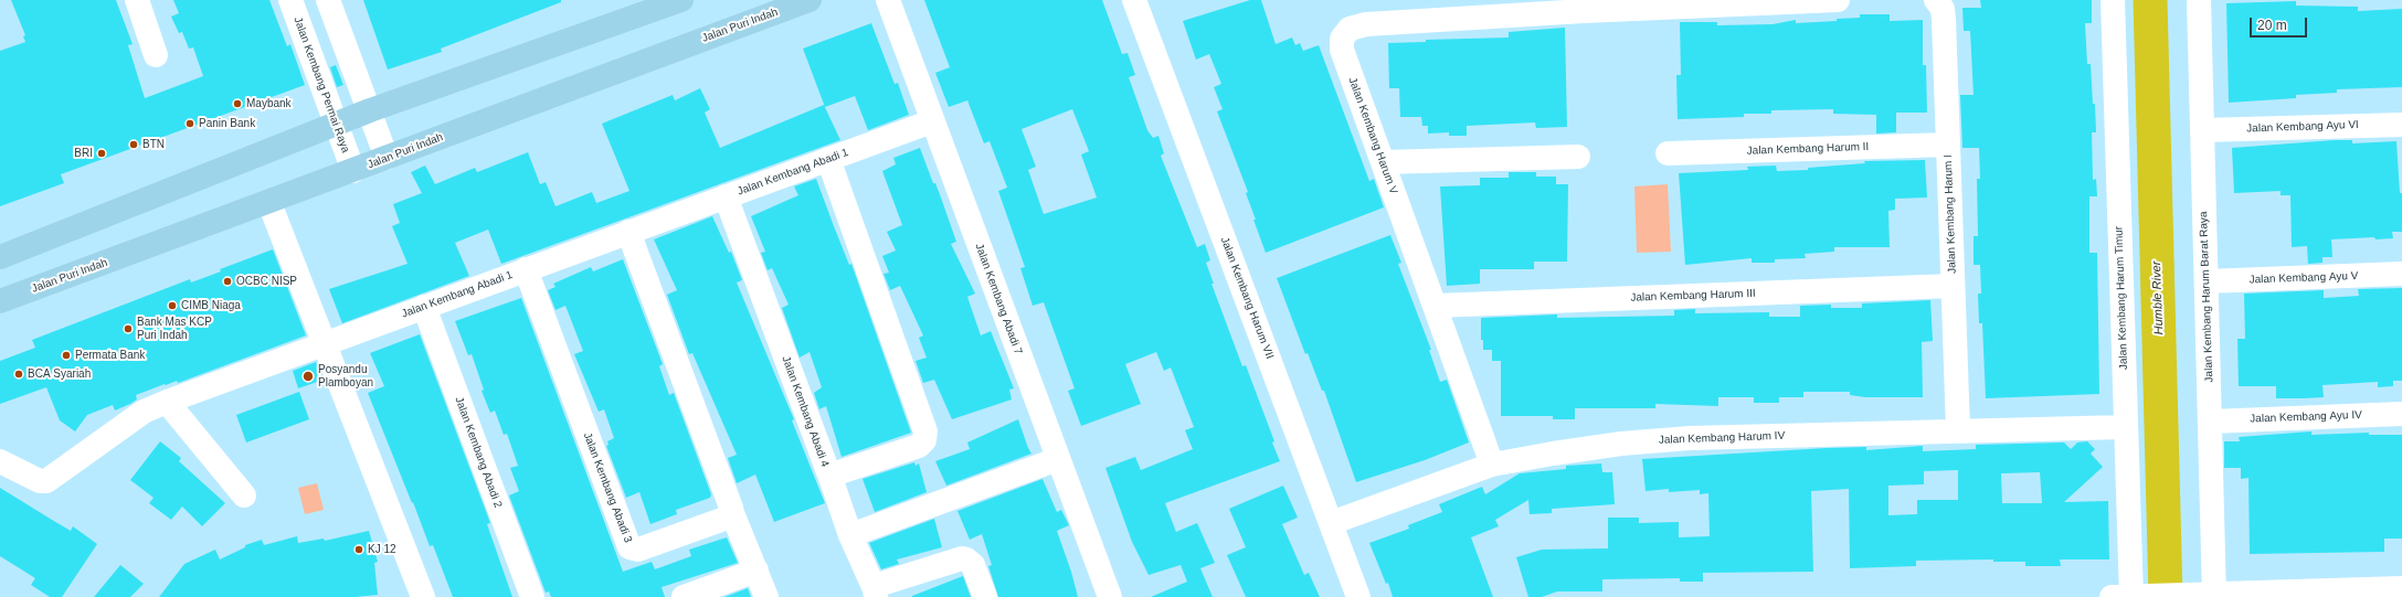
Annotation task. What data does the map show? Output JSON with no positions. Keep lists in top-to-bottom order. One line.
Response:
{"streets":{"main road":["Jalan Puri Indah"],"street":["Jalan Kembang Permai Raya","Jalan Kembang Ayu VI","Jalan Kembang Harum V","Jalan Kembang Harum II","Jalan Kembang Abadi 1","Jalan Kembang Harum I","Jalan Kembang Ayu V","Jalan Kembang Harum III","Jalan Kembang Harum Barat Raya","Jalan Kembang Harum VII","Jalan Kembang Harum Timur","Jalan Kembang Abadi 7","Jalan Kembang Abadi 4","Jalan Kembang Ayu IV","Jalan Kembang Harum IV","Jalan Kembang Abadi 2","Jalan Kembang Abadi 3"]},"crossings":[["Jalan Puri Indah","Jalan Kembang Permai Raya"],["Jalan Kembang Ayu VI","Jalan Kembang Harum Barat Raya"],["Jalan Kembang Harum V","Jalan Kembang Harum III"],["Jalan Kembang Harum V","Jalan Kembang Harum IV"],["Jalan Kembang Harum II","Jalan Kembang Harum I"],["Jalan Kembang Abadi 1","Jalan Kembang Abadi 7"],["Jalan Kembang Abadi 1","Jalan Kembang Abadi 4"],["Jalan Kembang Abadi 1","Jalan Kembang Abadi 2"],["Jalan Kembang Abadi 1","Jalan Kembang Abadi 3"],["Jalan Kembang Harum I","Jalan Kembang Harum III"],["Jalan Kembang Harum I","Jalan Kembang Harum IV"],["Jalan Kembang Ayu V","Jalan Kembang Harum Barat Raya"],["Jalan Kembang Harum Barat Raya","Jalan Kembang Ayu IV"],["Jalan Kembang Harum VII","Jalan Kembang Harum IV"],["Jalan Kembang Harum Timur","Jalan Kembang Harum IV"]],"water":["Humble River"],"places":["Maybank","Panin Bank","BTN","BRI","OCBC NISP","CIMB Niaga","Bank Mas KCP Puri Indah","Permata Bank","BCA Syariah","Posyandu Plamboyan","KJ 12"],"scale_bar":"20 m"}
